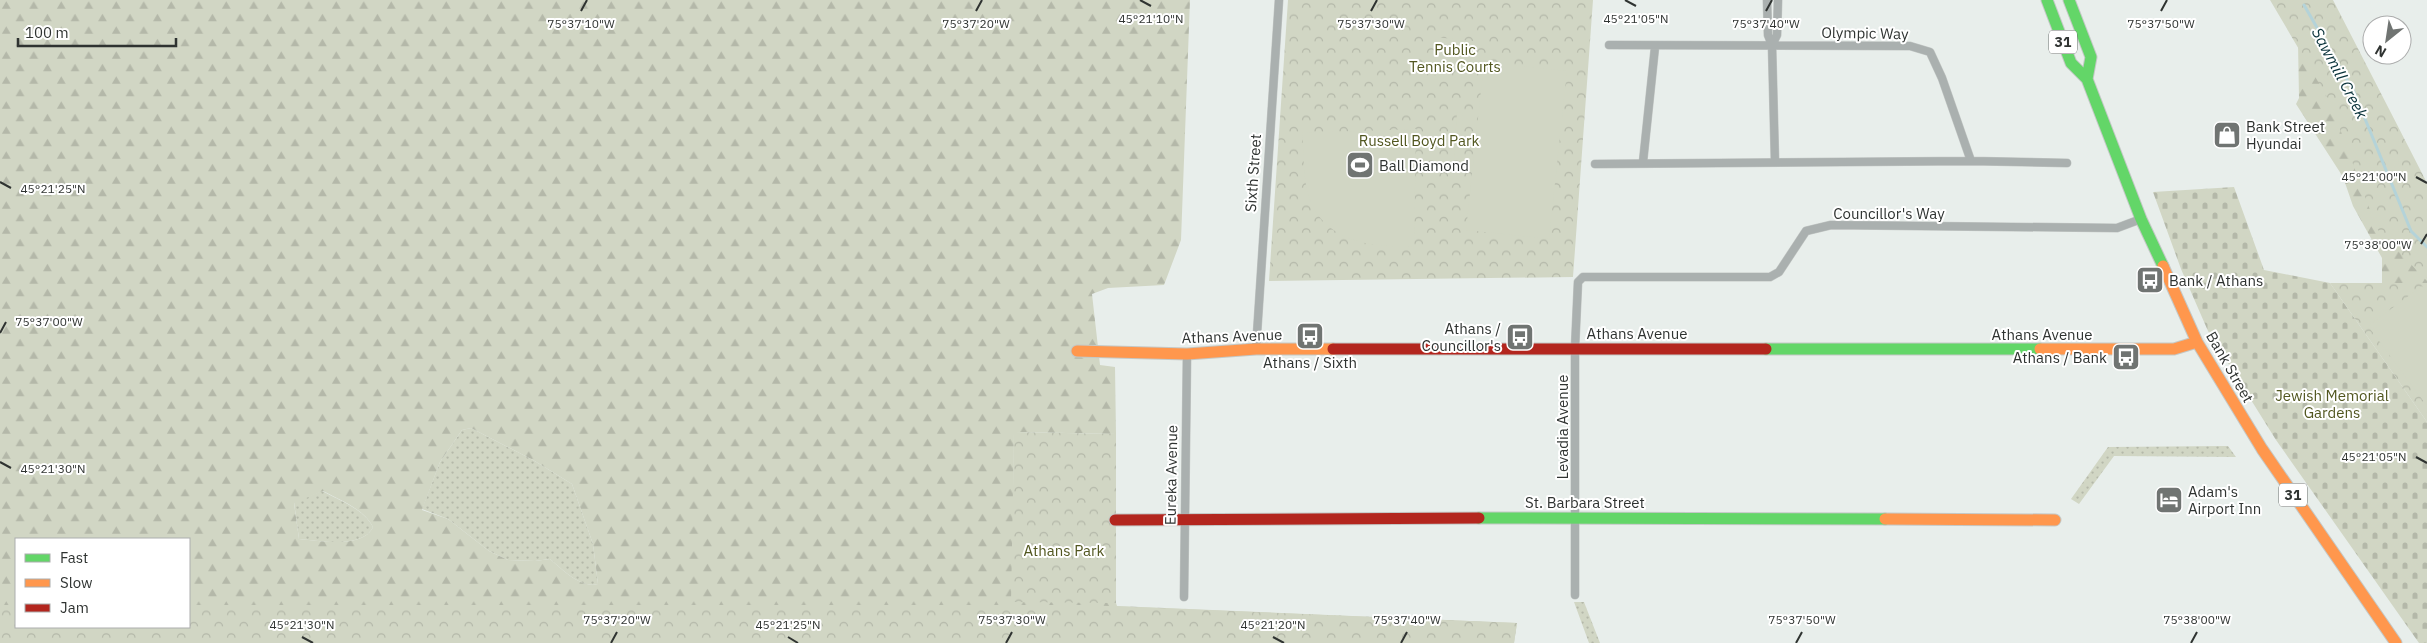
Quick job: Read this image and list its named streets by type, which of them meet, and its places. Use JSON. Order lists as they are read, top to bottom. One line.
{"streets":{"street":["Olympic Way","31","Sixth Street","Councillor's Way","Athans Avenue","Bank Street","Levadia Avenue","Eureka Avenue","St. Barbara Street"]},"crossings":[["Sixth Street","Athans Avenue"],["Councillor's Way","Athans Avenue"],["Councillor's Way","Bank Street"],["Councillor's Way","Levadia Avenue"],["Athans Avenue","Bank Street"],["Athans Avenue","Levadia Avenue"],["Athans Avenue","Eureka Avenue"],["Levadia Avenue","St. Barbara Street"],["Eureka Avenue","St. Barbara Street"]],"water":["Sawmill Creek"],"parks":["Public Tennis Courts","Russell Boyd Park","Jewish Memorial Gardens","Athans Park"],"places":{"shop":["Bank Street Hyundai"],"sports":["Ball Diamond"],"bus stop":["Bank / Athans","Athans / Sixth","Athans / Councillor's","Athans / Bank"],"hotel":["Adam's Airport Inn"]},"legend":["Fast","Slow","Jam"],"scale_bar":"100 m","north":"bottom left","coordinates":["45°21'10\"N","45°21'05\"N","75°37'20\"W","75°37'40\"W","75°37'50\"W","75°37'10\"W","75°37'30\"W","45°21'00\"N","45°21'25\"N","75°38'00\"W","75°37'00\"W","45°21'30\"N","45°21'20\"N"]}
